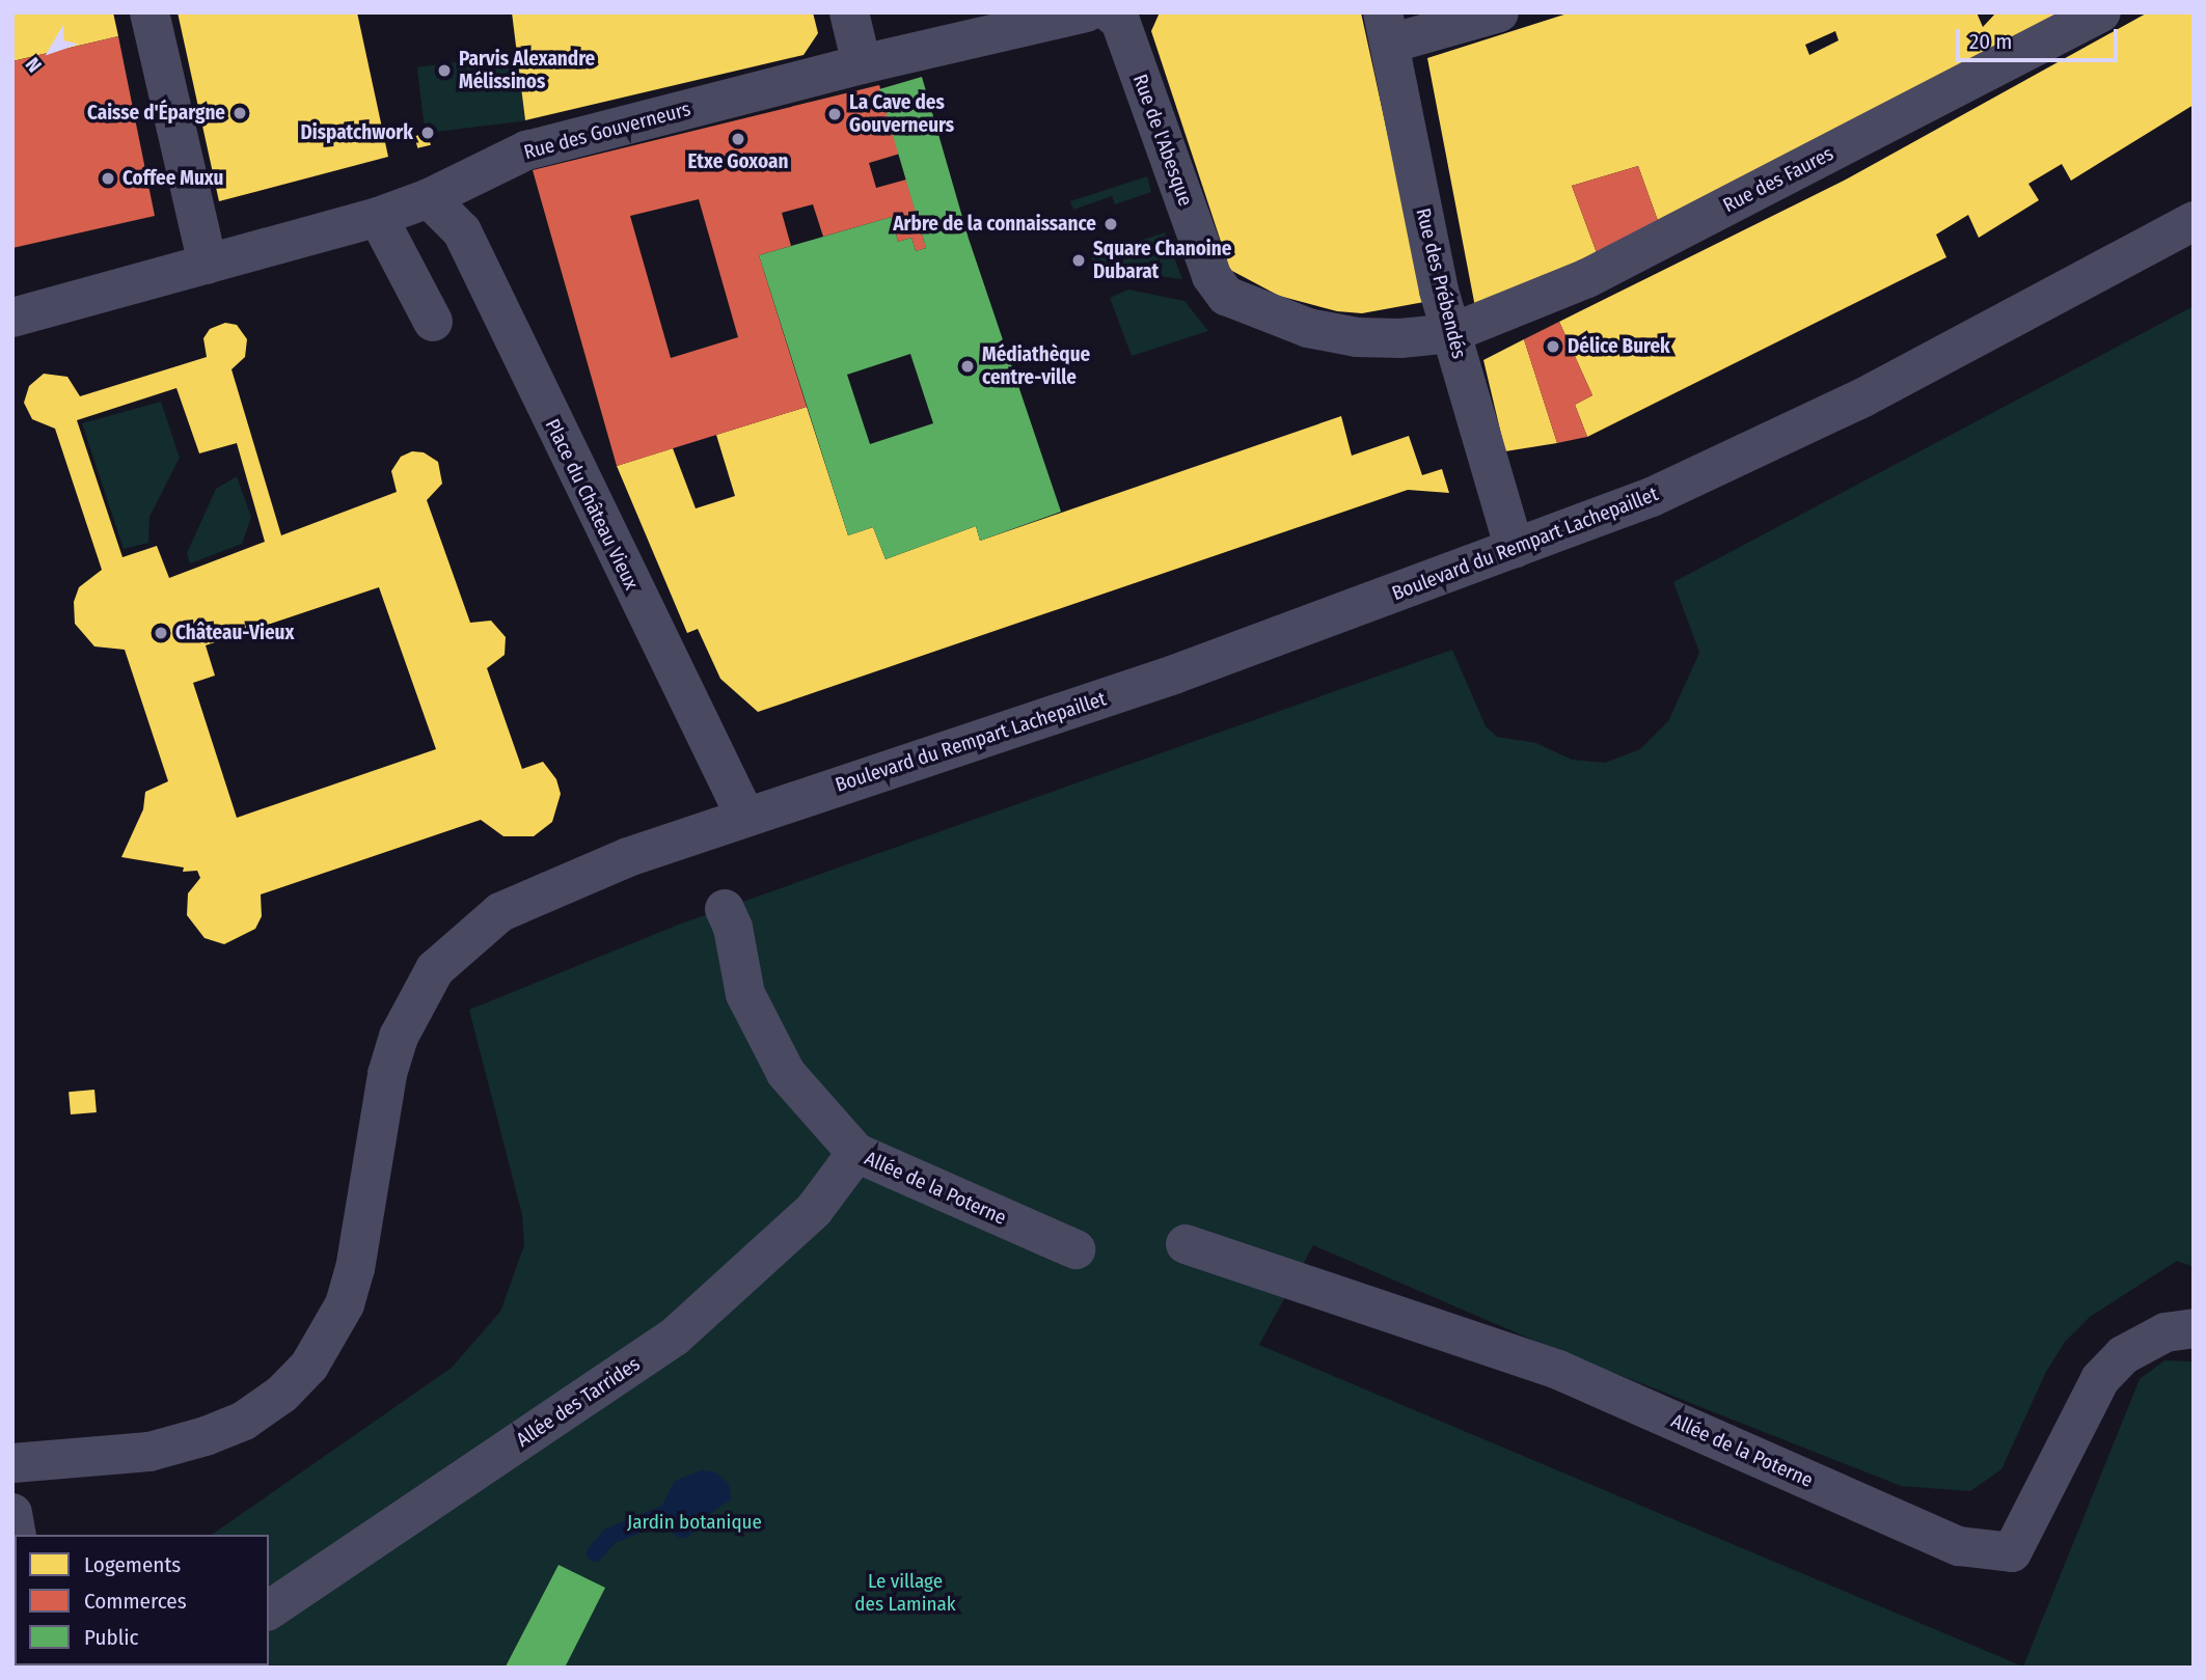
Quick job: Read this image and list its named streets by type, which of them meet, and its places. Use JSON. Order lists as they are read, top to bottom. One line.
{"streets":{"street":["Rue des Gouverneurs","Rue de l'Abesque","Rue des Faures","Rue des Prébendés","Place du Château Vieux","Boulevard du Rempart Lachepaillet","Allée de la Poterne","Allée des Tarrides"]},"crossings":[["Rue des Gouverneurs","Place du Château Vieux"],["Rue de l'Abesque","Rue des Faures"],["Rue de l'Abesque","Rue des Prébendés"],["Rue des Faures","Rue des Prébendés"],["Rue des Prébendés","Boulevard du Rempart Lachepaillet"],["Place du Château Vieux","Boulevard du Rempart Lachepaillet"],["Allée de la Poterne","Allée des Tarrides"]],"parks":["Jardin botanique","Le village des Laminak"],"places":["Parvis Alexandre Mélissinos","Caisse d'Épargne","La Cave des Gouverneurs","Dispatchwork","Etxe Goxoan","Coffee Muxu","Arbre de la connaissance","Square Chanoine Dubarat","Délice Burek","Médiathèque centre-ville","Château-Vieux"],"legend":["Logements","Commerces","Public"],"scale_bar":"20 m","north":"bottom left"}
